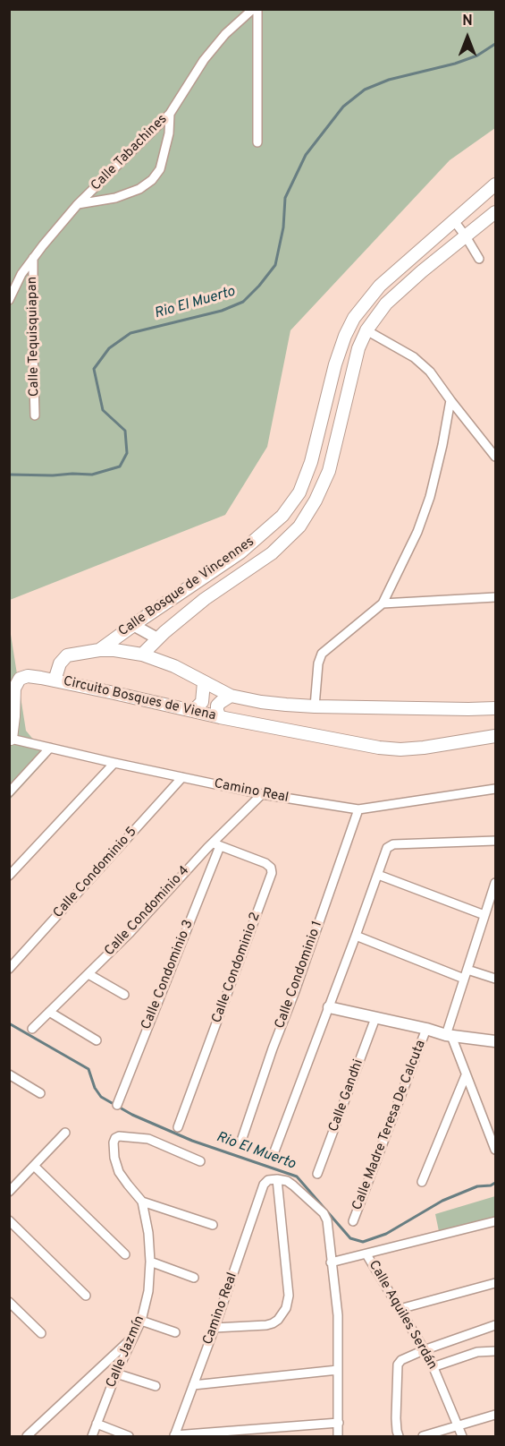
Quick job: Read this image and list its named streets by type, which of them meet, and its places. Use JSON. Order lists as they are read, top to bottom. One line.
{"streets":{"main road":["Calle Bosque de Vincennes","Circuito Bosques de Viena"],"street":["Calle Tabachines","Calle Tequisquiapan","Camino Real","Calle Condominio 5","Calle Condominio 4","Calle Condominio 2","Calle Condominio 3","Calle Condominio 1","Calle Gandhi","Calle Madre Teresa De Calcuta","Calle Aquiles Serdán","Calle Jazmín"]},"crossings":[["Calle Tabachines","Calle Tequisquiapan"],["Calle Bosque de Vincennes","Circuito Bosques de Viena"],["Camino Real","Calle Condominio 5"],["Camino Real","Calle Condominio 4"],["Camino Real","Calle Condominio 1"],["Calle Condominio 4","Calle Condominio 2"],["Calle Condominio 4","Calle Condominio 3"],["Calle Condominio 2","Calle Condominio 3"]],"water":["Rio El Muerto"],"north":"top"}
